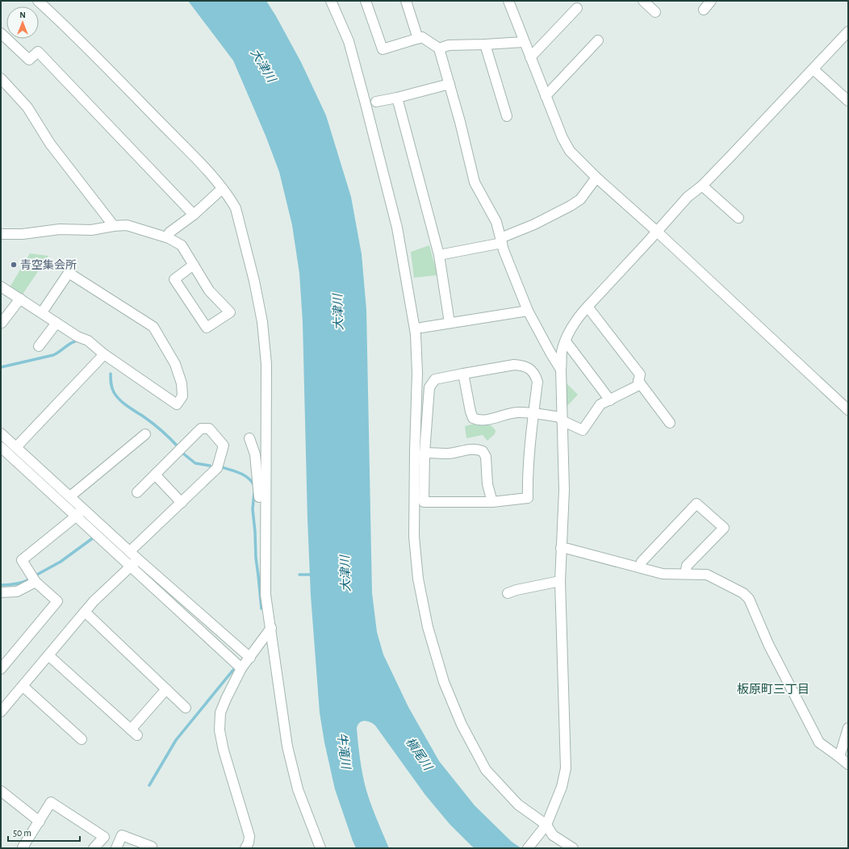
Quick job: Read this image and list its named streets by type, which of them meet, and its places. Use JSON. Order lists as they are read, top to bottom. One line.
{"districts":["板原町三丁目"],"water":["大津川","牛滝川","槇尾川"],"places":["青空集会所"],"scale_bar":"50 m","north":"top"}
